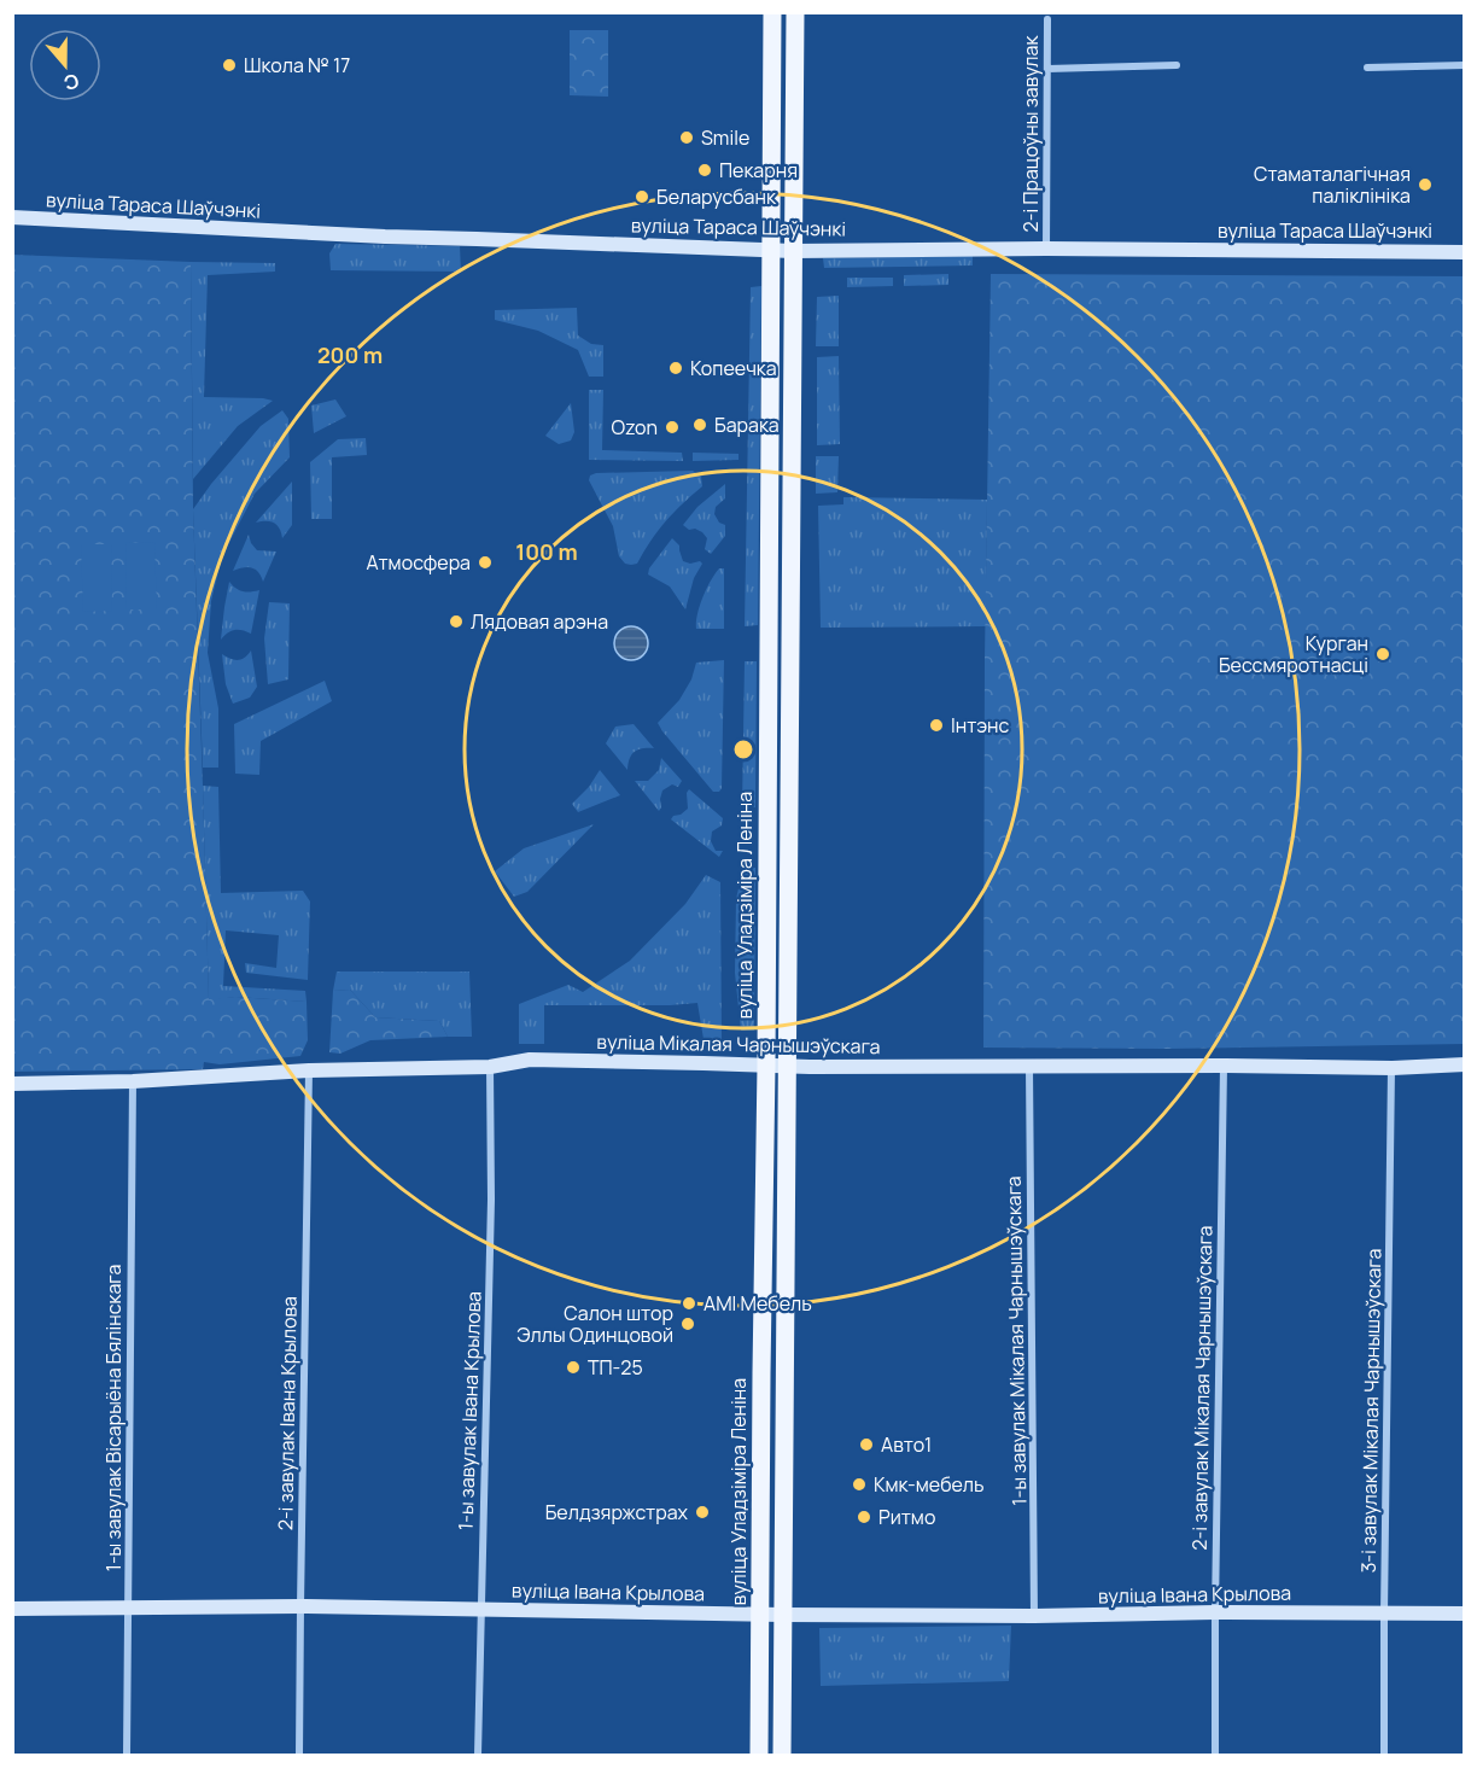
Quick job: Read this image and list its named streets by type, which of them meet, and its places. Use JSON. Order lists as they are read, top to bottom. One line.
{"streets":{"main road":["вуліца Уладзіміра Леніна"],"street":["2-і Працоўны завулак","вуліца Тараса Шаўчэнкі","вуліца Мікалая Чарнышэўскага","1-ы завулак Мікалая Чарнышэўскага","2-і завулак Мікалая Чарнышэўскага","1-ы завулак Івана Крылова","3-і завулак Мікалая Чарнышэўскага","2-і завулак Івана Крылова","1-ы завулак Вісарыёна Бялінскага","вуліца Івана Крылова"]},"crossings":[["2-і Працоўны завулак","вуліца Тараса Шаўчэнкі"],["вуліца Тараса Шаўчэнкі","вуліца Уладзіміра Леніна"],["вуліца Уладзіміра Леніна","вуліца Мікалая Чарнышэўскага"],["вуліца Уладзіміра Леніна","вуліца Івана Крылова"],["вуліца Мікалая Чарнышэўскага","1-ы завулак Мікалая Чарнышэўскага"],["вуліца Мікалая Чарнышэўскага","2-і завулак Мікалая Чарнышэўскага"],["вуліца Мікалая Чарнышэўскага","1-ы завулак Івана Крылова"],["вуліца Мікалая Чарнышэўскага","3-і завулак Мікалая Чарнышэўскага"],["вуліца Мікалая Чарнышэўскага","2-і завулак Івана Крылова"],["вуліца Мікалая Чарнышэўскага","1-ы завулак Вісарыёна Бялінскага"],["1-ы завулак Мікалая Чарнышэўскага","вуліца Івана Крылова"],["2-і завулак Мікалая Чарнышэўскага","вуліца Івана Крылова"],["1-ы завулак Івана Крылова","вуліца Івана Крылова"],["3-і завулак Мікалая Чарнышэўскага","вуліца Івана Крылова"],["2-і завулак Івана Крылова","вуліца Івана Крылова"],["1-ы завулак Вісарыёна Бялінскага","вуліца Івана Крылова"]],"places":["Школа № 17","Smile","Пекарня","Стаматалагічная паліклініка","Беларусбанк","Копеечка","Барака","Ozon","Атмосфера","Лядовая арэна","Курган Бессмяротнасці","Інтэнс","AMI Мебель","Салон штор Эллы Одинцовой","ТП-25","Авто1","Кмк-мебель","Белдзяржстрах","Ритмо"],"north":"bottom","rings":["200 m","100 m"]}
